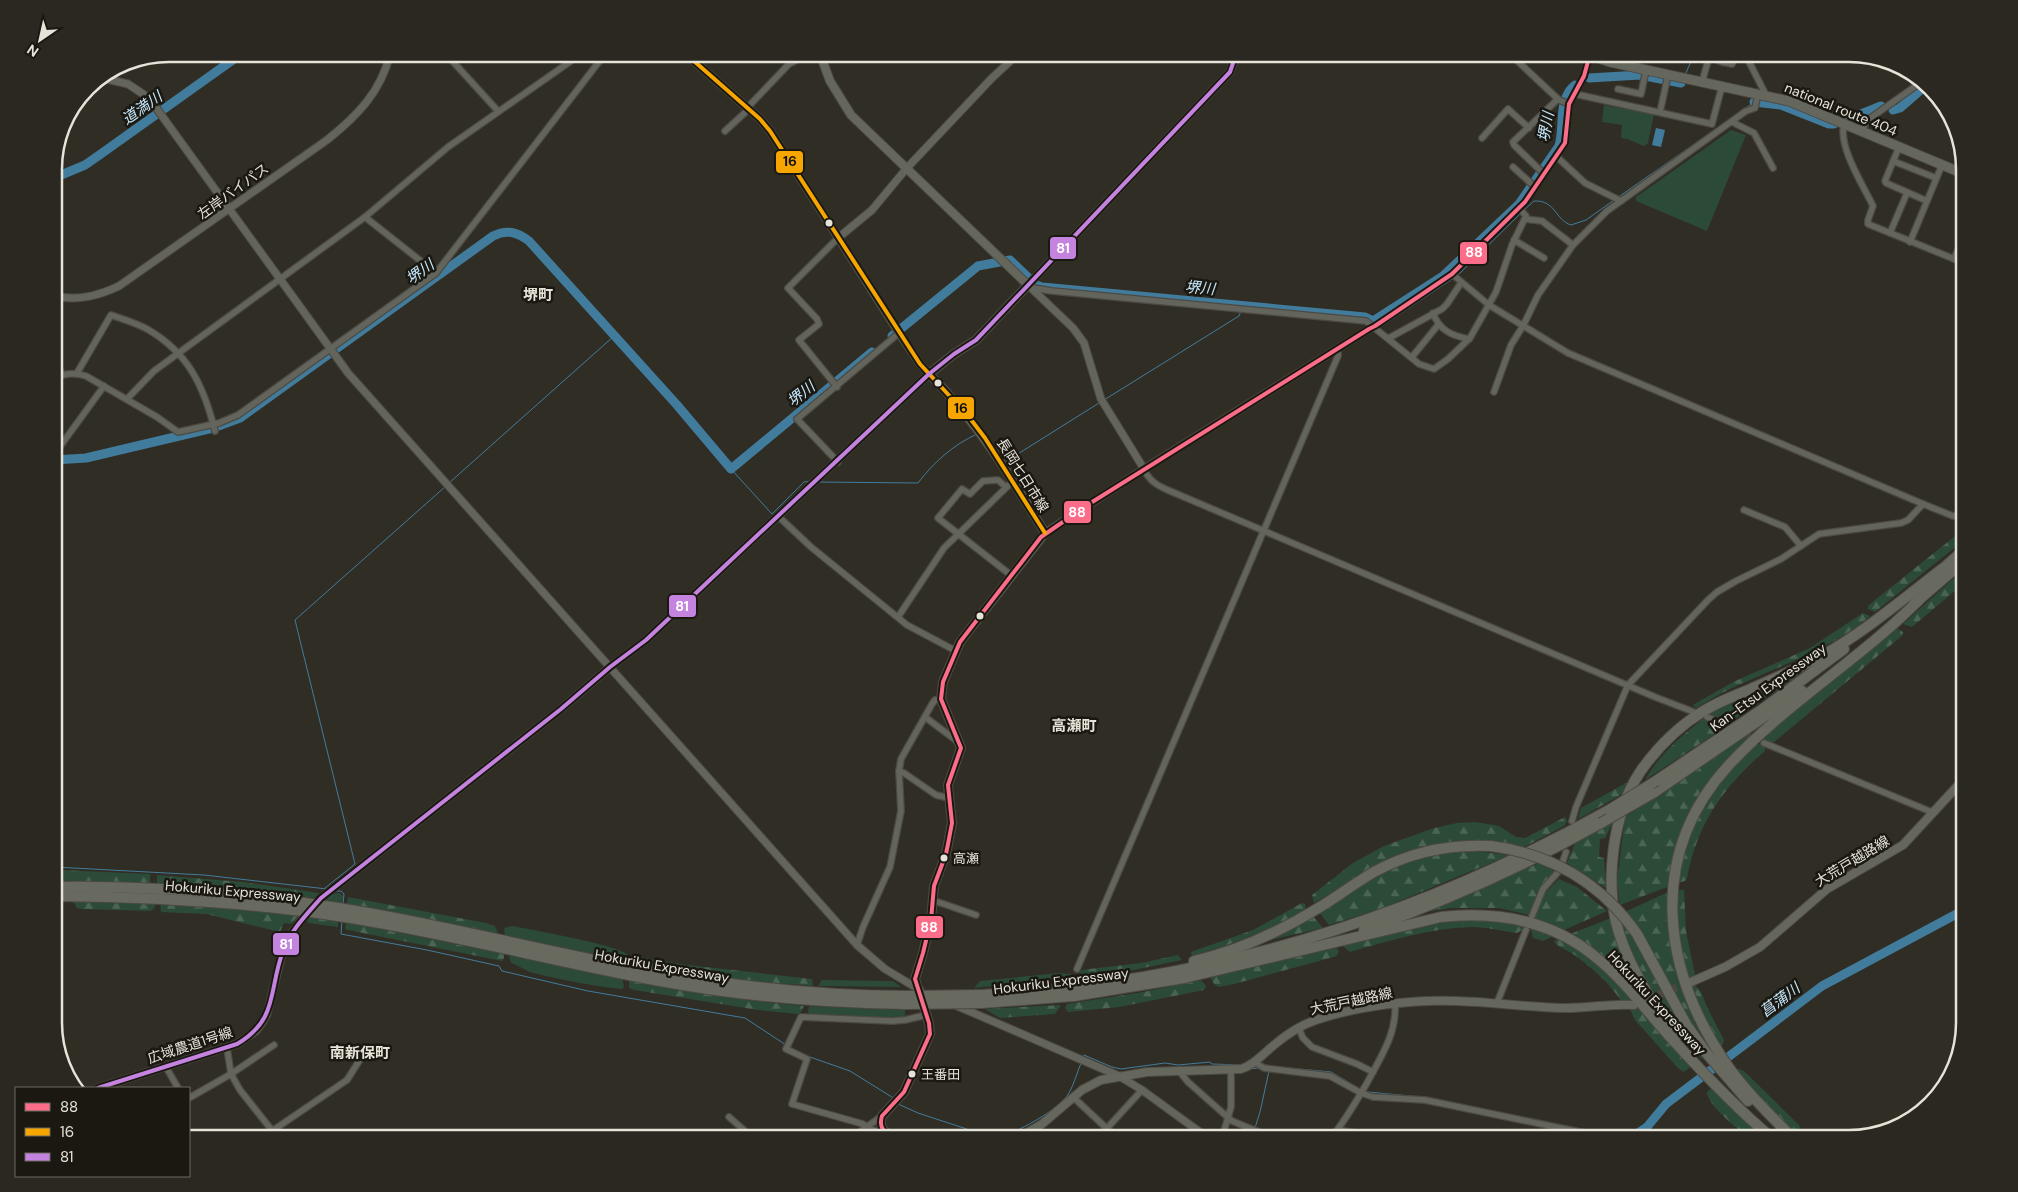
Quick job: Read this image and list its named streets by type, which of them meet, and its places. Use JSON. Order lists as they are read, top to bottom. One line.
{"streets":{"highway":["national route 404","Kan-Etsu Expressway","Hokuriku Expressway"],"main road":["長岡七日市線","大荒戸越路線"],"street":["左岸バイパス","広域農道1号線"]},"crossings":[["Kan-Etsu Expressway","Hokuriku Expressway"]],"districts":["堺町","高瀬町","南新保町"],"water":["道満川","堺川","菖蒲川"],"places":["高瀬","王番田"],"lines":["transit line 88","transit line 16","transit line 81"],"legend":["88","16","81"],"north":"bottom left"}
